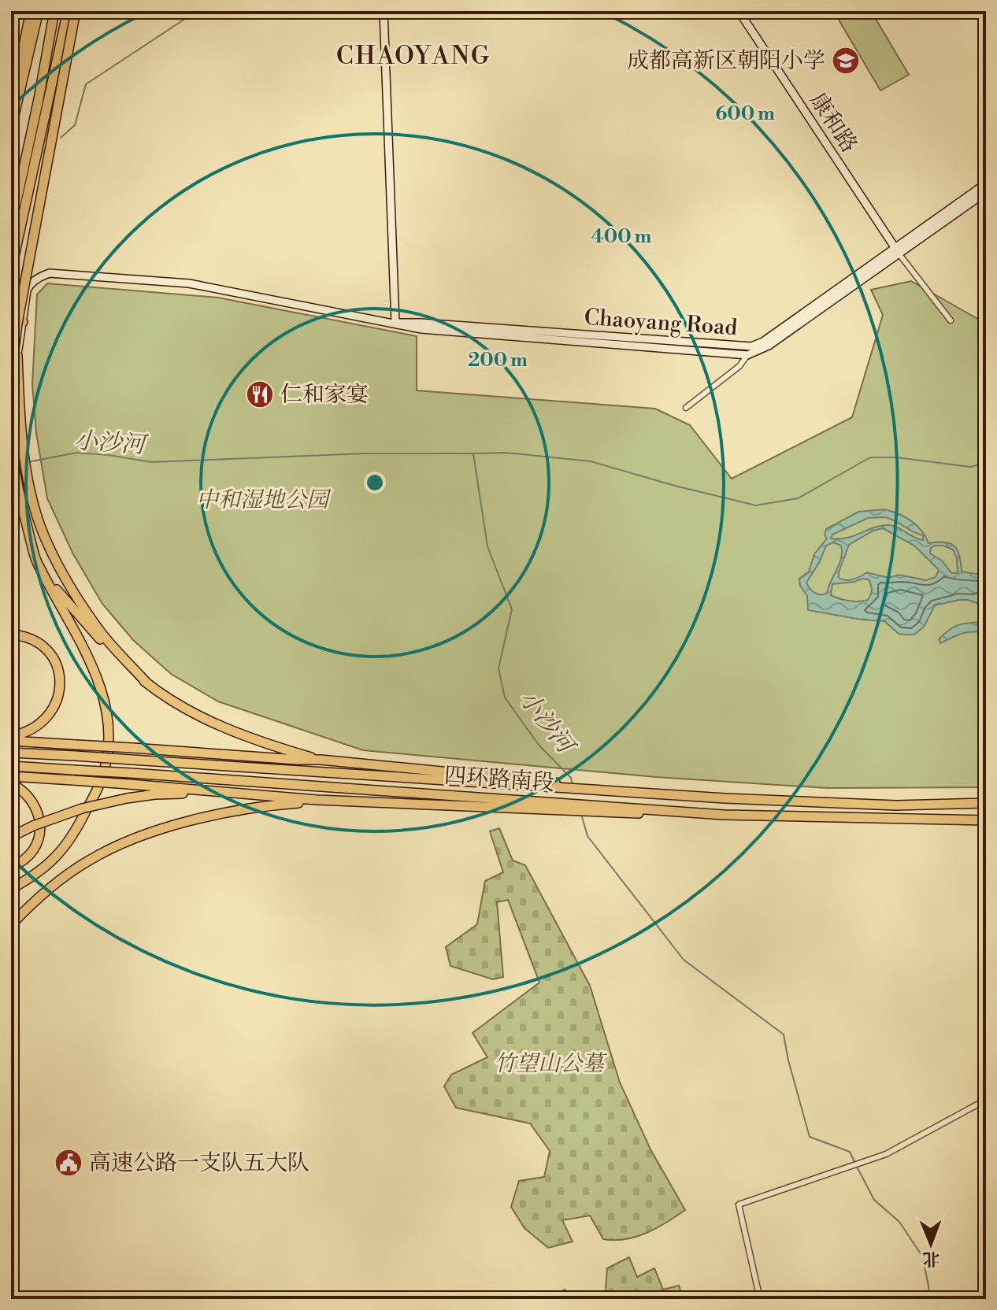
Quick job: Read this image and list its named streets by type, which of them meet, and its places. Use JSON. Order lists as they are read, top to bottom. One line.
{"streets":{"highway":["四环路南段"],"main road":["康和路","Chaoyang Road"]},"crossings":[["康和路","Chaoyang Road"]],"districts":["CHAOYANG"],"water":["小沙河"],"parks":["中和湿地公园","竹望山公墓"],"places":{"school or university":["成都高新区朝阳小学"],"restaurant":["仁和家宴"],"public building":["高速公路一支队五大队"]},"north":"bottom","rings":["600 m","400 m","200 m"]}
